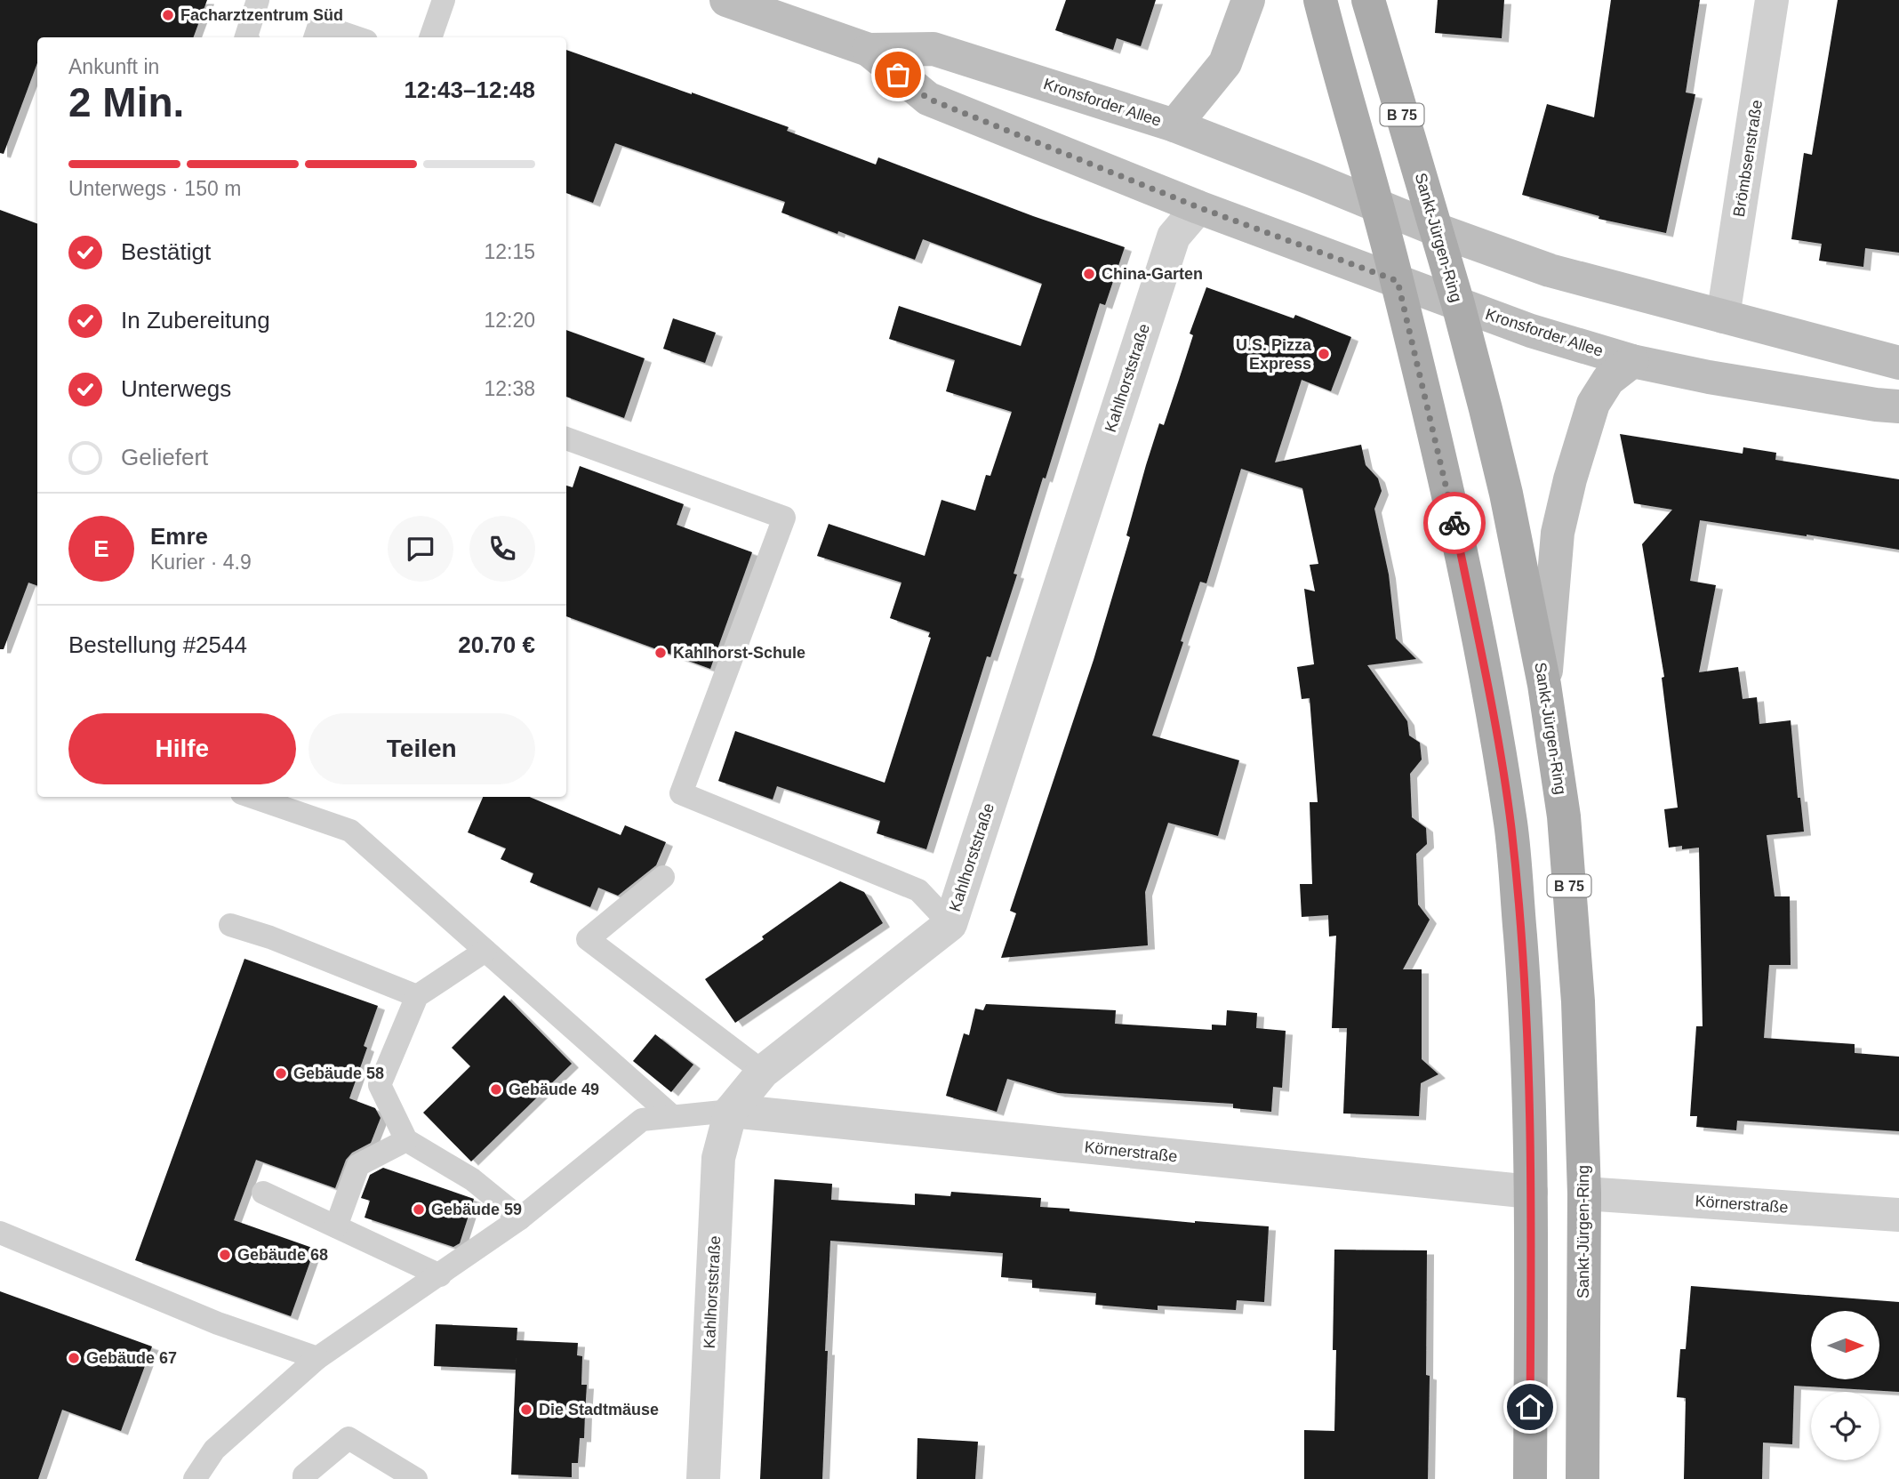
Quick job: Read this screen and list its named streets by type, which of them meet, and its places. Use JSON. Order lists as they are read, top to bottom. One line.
{"streets":{"main road":["Kronsforder Allee","B 75","Sankt-Jürgen-Ring"],"street":["Brömbsenstraße","Kahlhorststraße","Körnerstraße"]},"crossings":[["Kronsforder Allee","Brömbsenstraße"],["Kronsforder Allee","Sankt-Jürgen-Ring"],["Kronsforder Allee","Kahlhorststraße"],["Sankt-Jürgen-Ring","Körnerstraße"],["Kahlhorststraße","Körnerstraße"]],"places":["Facharztzentrum Süd","China-Garten","U.S. Pizza Express","Kahlhorst-Schule","Gebäude 58","Gebäude 49","Gebäude 59","Gebäude 68","Gebäude 67","Die Stadtmäuse"],"north":"right","page":{"heading":["2 Min.","Ankunft in","12:43–12:48"],"panel":["Emre","Kurier · 4.9","Bestellung #2544","20.70 €"],"bar":"Unterwegs · 150 m","list":[["Bestätigt","12:15"],["In Zubereitung","12:20"],["Unterwegs","12:38"],"Geliefert"],"round":"E","buttons":["Hilfe","Teilen"]}}
